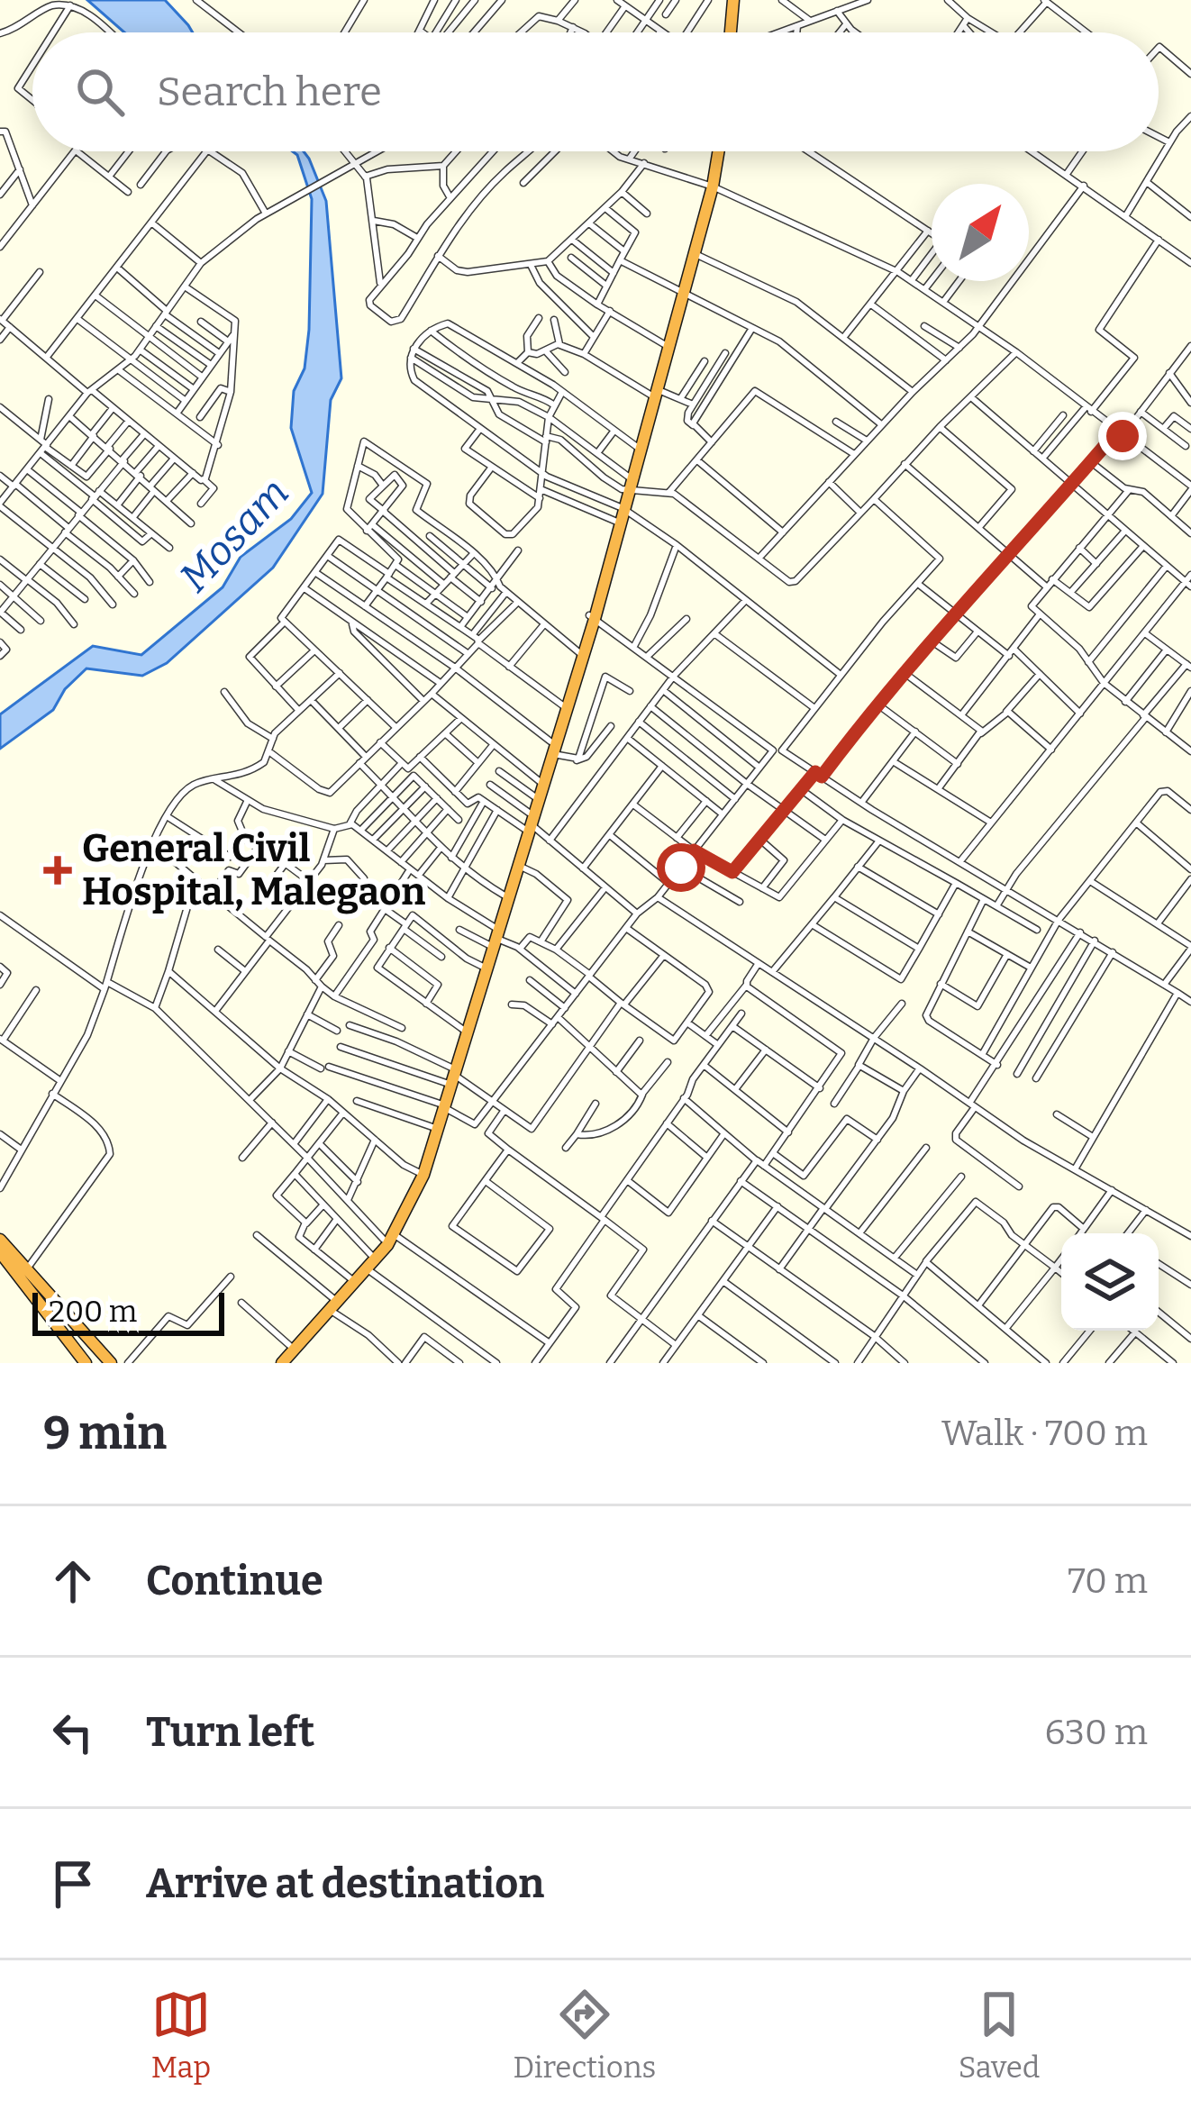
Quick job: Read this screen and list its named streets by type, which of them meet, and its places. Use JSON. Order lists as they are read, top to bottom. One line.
{"water":["Mosam"],"places":{"health":["General Civil Hospital, Malegaon"]},"scale_bar":"200 m","north":"top right","page":{"search":"Search here","scale":"200 m","heading":["9 min","Walk · 700 m"],"list":[["Continue","70 m"],["Turn left","630 m"],"Arrive at destination"],"nav":["Map","Directions","Saved"]}}
